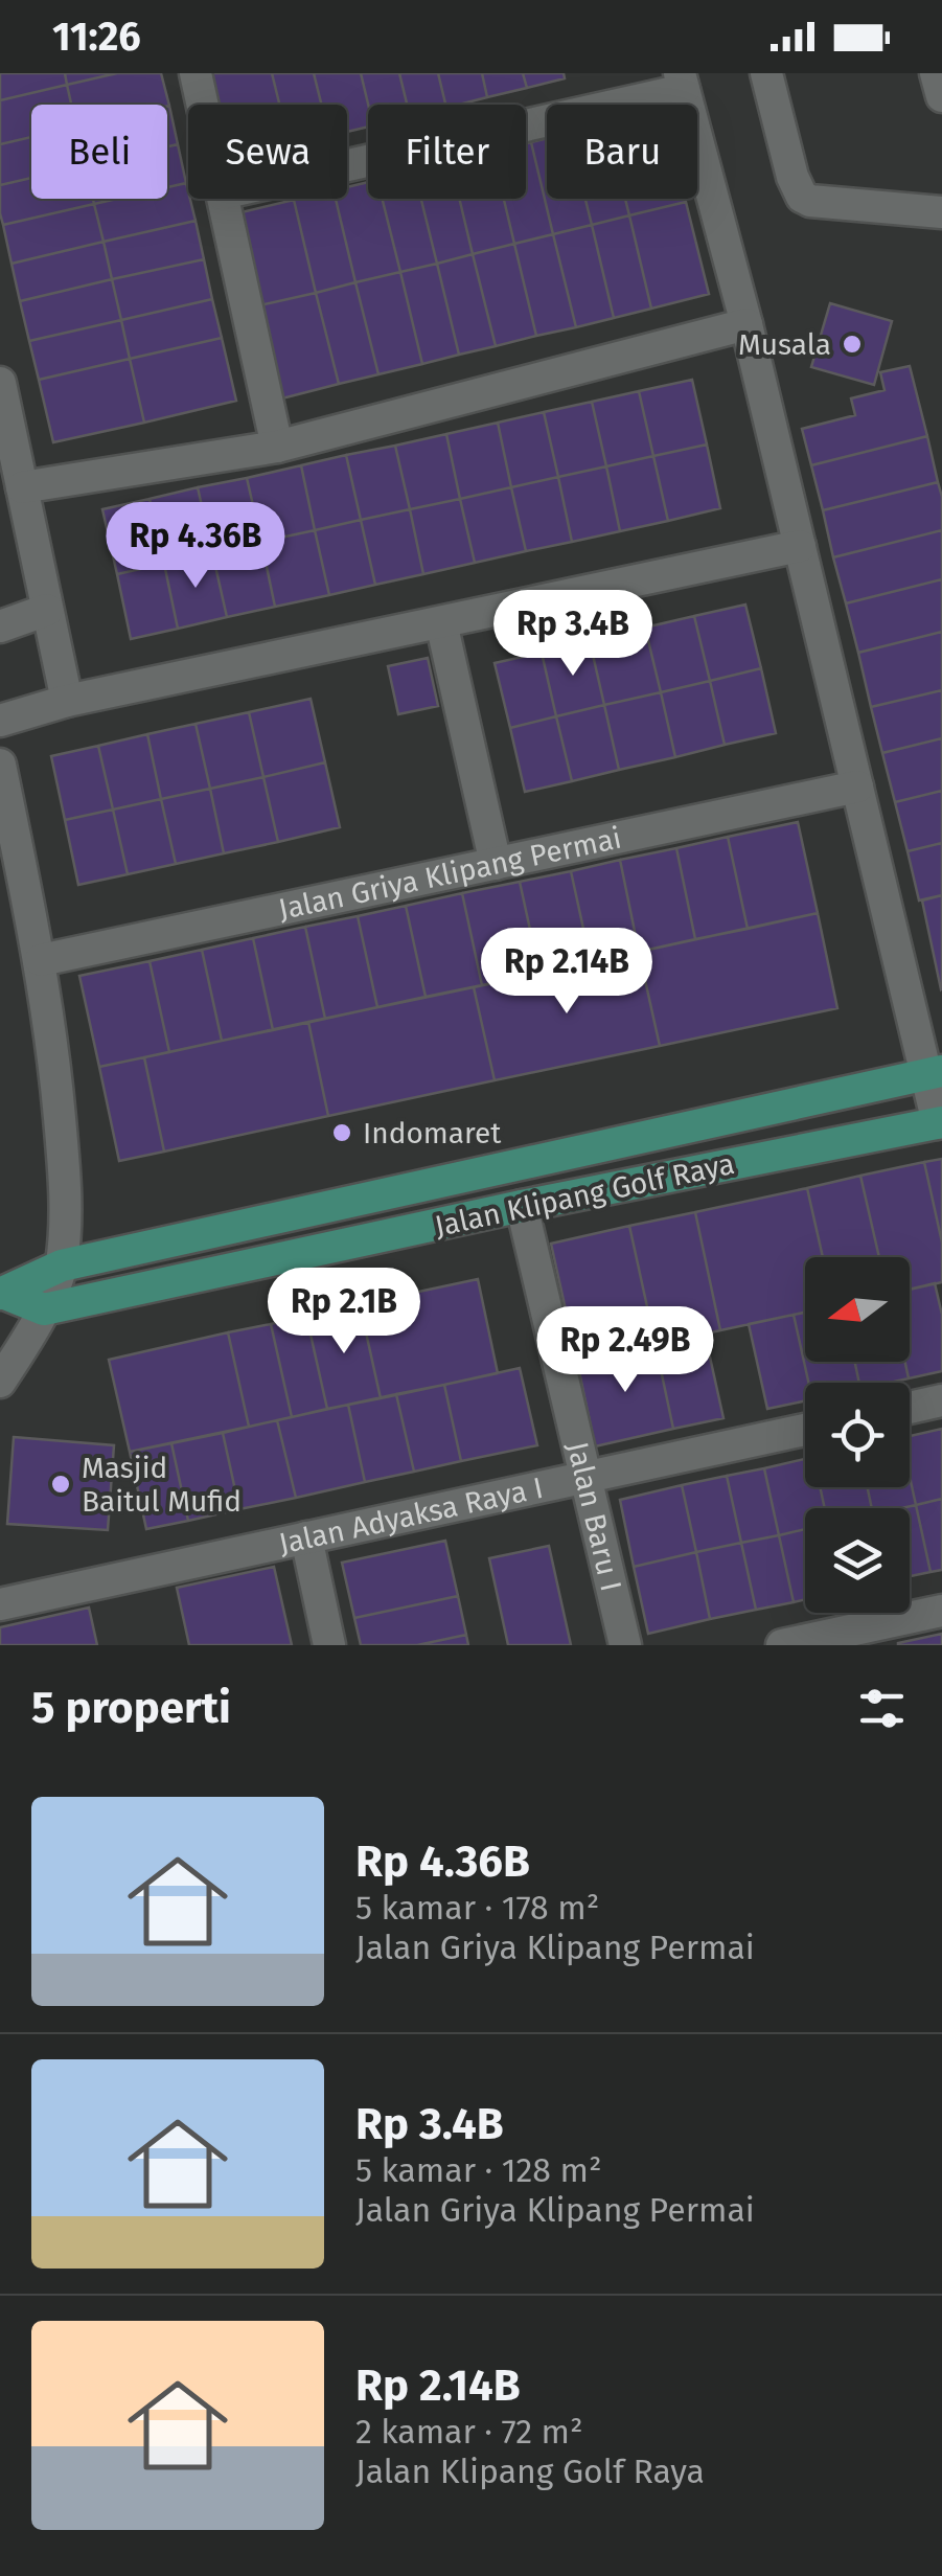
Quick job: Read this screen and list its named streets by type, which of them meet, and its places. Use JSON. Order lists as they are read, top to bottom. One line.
{"streets":{"main road":["Jalan Klipang Golf Raya"],"street":["Jalan Griya Klipang Permai","Jalan Adyaksa Raya I","Jalan Baru I"]},"crossings":[["Jalan Klipang Golf Raya","Jalan Baru I"],["Jalan Adyaksa Raya I","Jalan Baru I"]],"places":["Musala","Indomaret","Masjid Baitul Mufid"],"north":"left","page":{"status":"11:26","chip":["Beli","Sewa","Filter","Baru"],"price":["Rp 4.36B","Rp 3.4B","Rp 2.14B","Rp 2.1B","Rp 2.49B"],"heading":"5 properti","list":[{"name":"Rp 4.36B","note":"5 kamar · 178 m² · Jalan Griya Klipang Permai"},{"name":"Rp 3.4B","note":"5 kamar · 128 m² · Jalan Griya Klipang Permai"},{"name":"Rp 2.14B","note":"2 kamar · 72 m² · Jalan Klipang Golf Raya"}]}}
